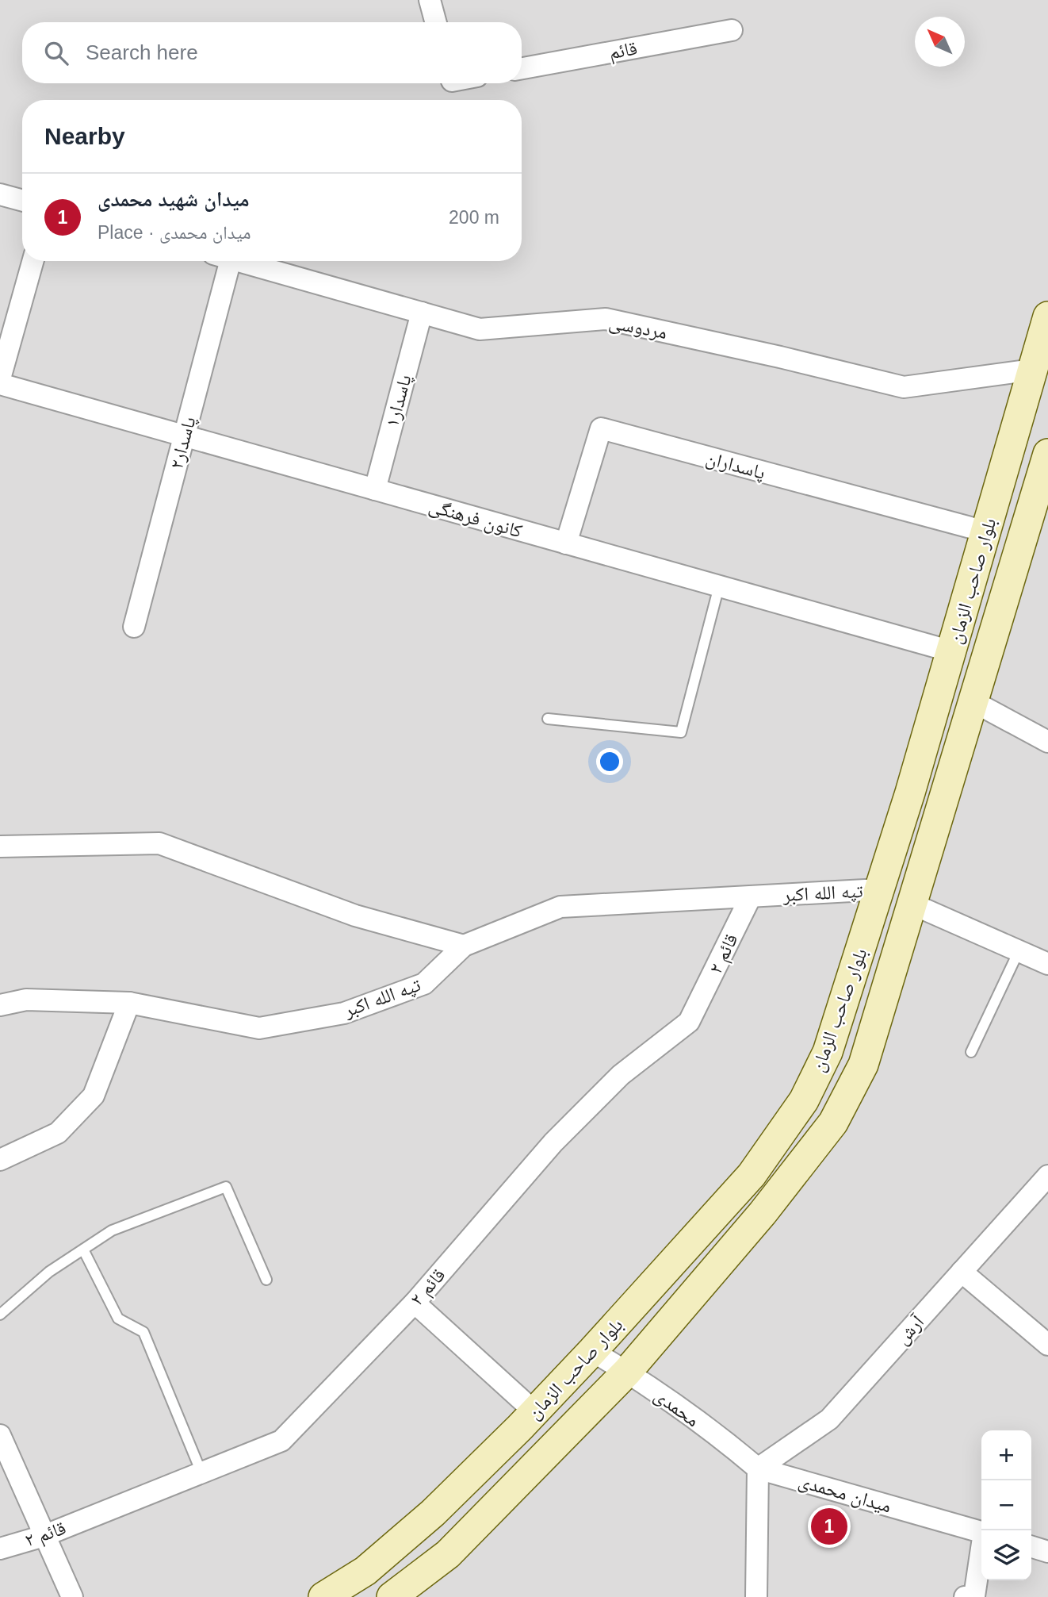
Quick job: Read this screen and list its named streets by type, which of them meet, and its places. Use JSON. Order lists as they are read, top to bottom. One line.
{"streets":{"main road":["بلوار صاحب الزمان"],"street":["قائم","مردوسی","پاسدار۱","پاسدار۲","پاسداران","کانون فرهنگی","تپه الله اکبر","قائم ۲","آرش","محمدی","میدان محمدی"]},"crossings":[["مردوسی","پاسدار۱"],["مردوسی","بلوار صاحب الزمان"],["پاسدار۱","کانون فرهنگی"],["پاسدار۲","کانون فرهنگی"],["پاسداران","کانون فرهنگی"],["پاسداران","بلوار صاحب الزمان"],["کانون فرهنگی","بلوار صاحب الزمان"],["بلوار صاحب الزمان","تپه الله اکبر"],["بلوار صاحب الزمان","محمدی"],["تپه الله اکبر","قائم ۲"],["آرش","محمدی"],["آرش","میدان محمدی"],["محمدی","میدان محمدی"]],"north":"top left","page":{"search":"Search here","heading":"Nearby","list":[{"mark":"1","name":"میدان شهید محمدی","note":"Place · میدان محمدی","value":"200 m"}],"map_buttons":["+","−"],"pins":"1"}}
